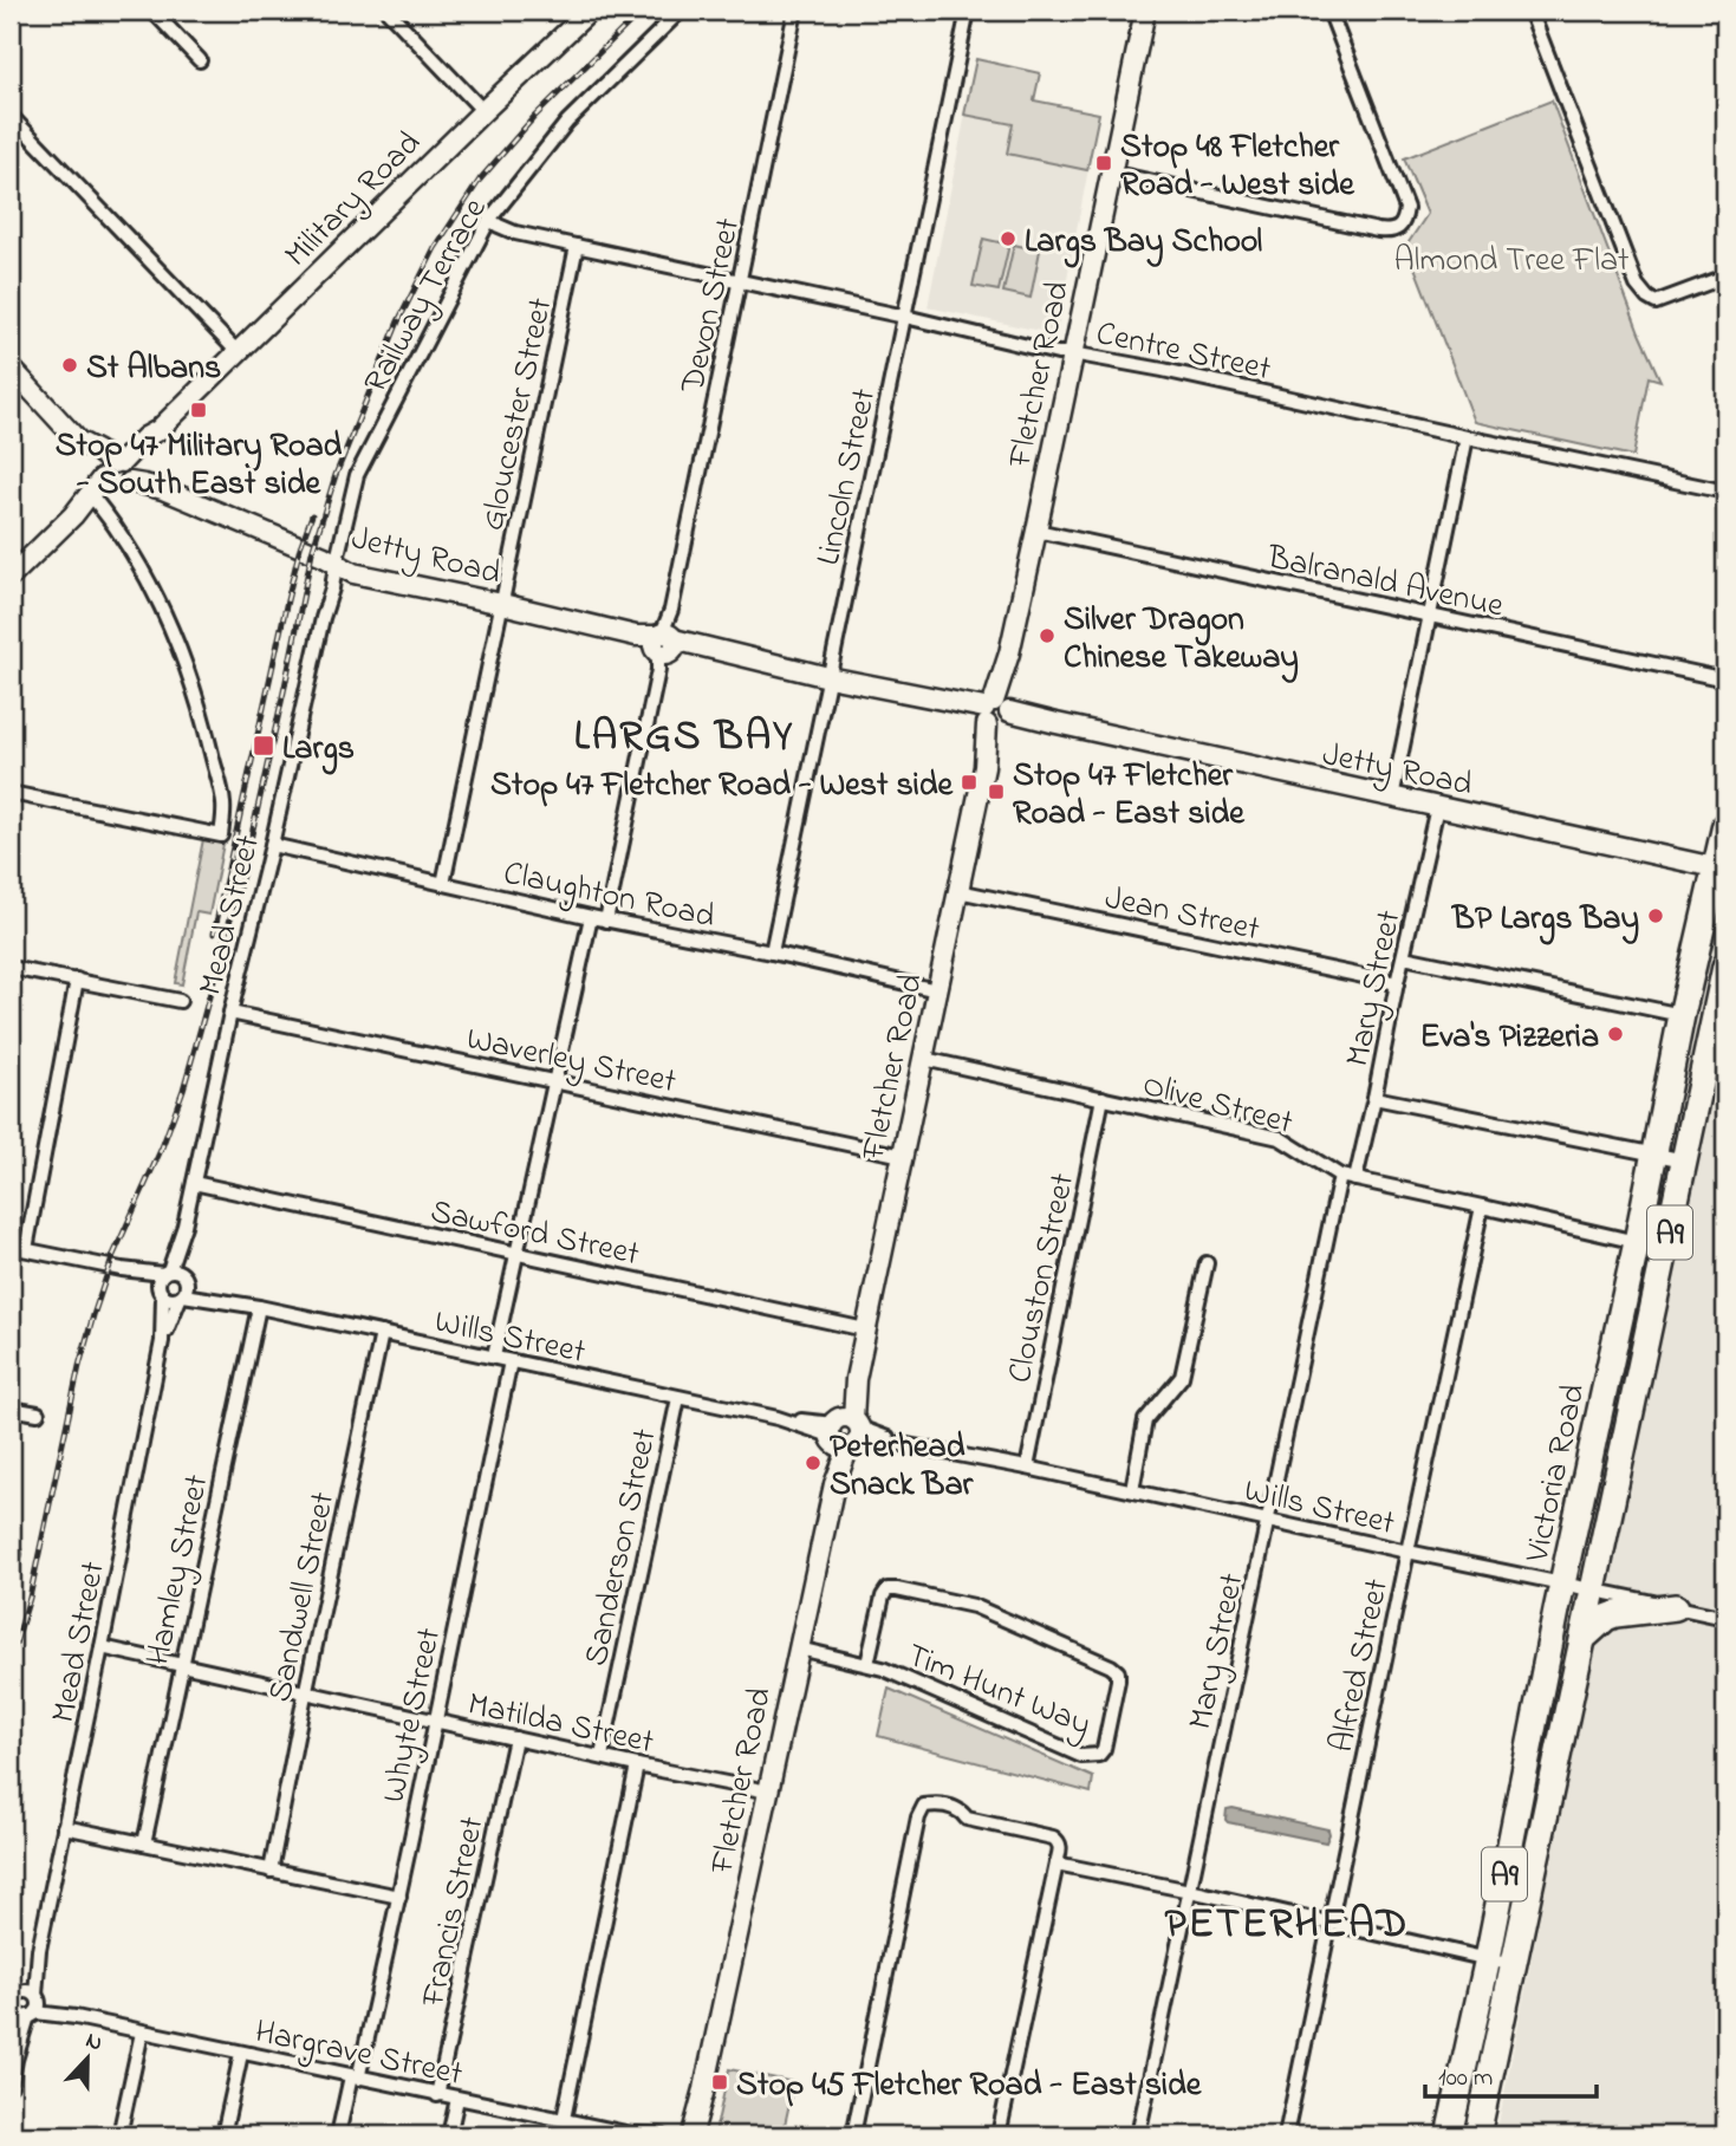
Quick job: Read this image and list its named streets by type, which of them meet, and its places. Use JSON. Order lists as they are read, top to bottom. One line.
{"streets":{"highway":["A9","Victoria Road"],"street":["Military Road","Railway Terrace","Devon Street","Centre Street","Fletcher Road","Gloucester Street","Lincoln Street","Jetty Road","Balranald Avenue","Claughton Road","Jean Street","Mead Street","Mary Street","Waverley Street","Olive Street","Sawford Street","Clouston Street","Wills Street","Sanderson Street","Hamley Street","Sandwell Street","Alfred Street","Tim Hunt Way","Whyte Street","Matilda Street","Francis Street","Hargrave Street"]},"crossings":[["Military Road","Jetty Road"],["Railway Terrace","Centre Street"],["Railway Terrace","Jetty Road"],["Railway Terrace","Mead Street"],["Devon Street","Centre Street"],["Devon Street","Jetty Road"],["Devon Street","Claughton Road"],["Centre Street","Fletcher Road"],["Centre Street","Gloucester Street"],["Centre Street","Lincoln Street"],["Fletcher Road","Jetty Road"],["Fletcher Road","Balranald Avenue"],["Fletcher Road","Claughton Road"],["Fletcher Road","Jean Street"],["Fletcher Road","Waverley Street"],["Fletcher Road","Olive Street"],["Fletcher Road","Sawford Street"],["Fletcher Road","Wills Street"],["Fletcher Road","Tim Hunt Way"],["Fletcher Road","Matilda Street"],["Gloucester Street","Jetty Road"],["Gloucester Street","Claughton Road"],["Lincoln Street","Jetty Road"],["Lincoln Street","Claughton Road"],["Jetty Road","Mead Street"],["Jetty Road","Mary Street"],["Jetty Road","Victoria Road"],["Claughton Road","Mead Street"],["Jean Street","Mary Street"],["Mead Street","Waverley Street"],["Mead Street","Sawford Street"],["Mead Street","Wills Street"],["Mead Street","Matilda Street"],["Mead Street","Hargrave Street"],["Mary Street","Olive Street"],["Mary Street","Wills Street"],["Olive Street","Clouston Street"],["Olive Street","Victoria Road"],["Olive Street","Alfred Street"],["Clouston Street","Wills Street"],["Wills Street","Victoria Road"],["Wills Street","Sanderson Street"],["Wills Street","Hamley Street"],["Wills Street","Sandwell Street"],["Wills Street","Alfred Street"],["Wills Street","Whyte Street"],["Sanderson Street","Matilda Street"],["Hamley Street","Matilda Street"],["Sandwell Street","Matilda Street"],["Whyte Street","Matilda Street"],["Whyte Street","Hargrave Street"],["Matilda Street","Francis Street"],["Francis Street","Hargrave Street"]],"districts":["LARGS BAY","PETERHEAD"],"parks":["Almond Tree Flat"],"places":{"transit":["Stop 48 Fletcher Road - West side","Stop 47 Military Road - South East side","Largs","Stop 47 Fletcher Road - West side","Stop 47 Fletcher Road - East side","Stop 45 Fletcher Road - East side"],"other":["Largs Bay School","St Albans","Silver Dragon Chinese Takeway","BP Largs Bay","Eva's Pizzeria","Peterhead Snack Bar"]},"scale_bar":"100 m","north":"top"}
